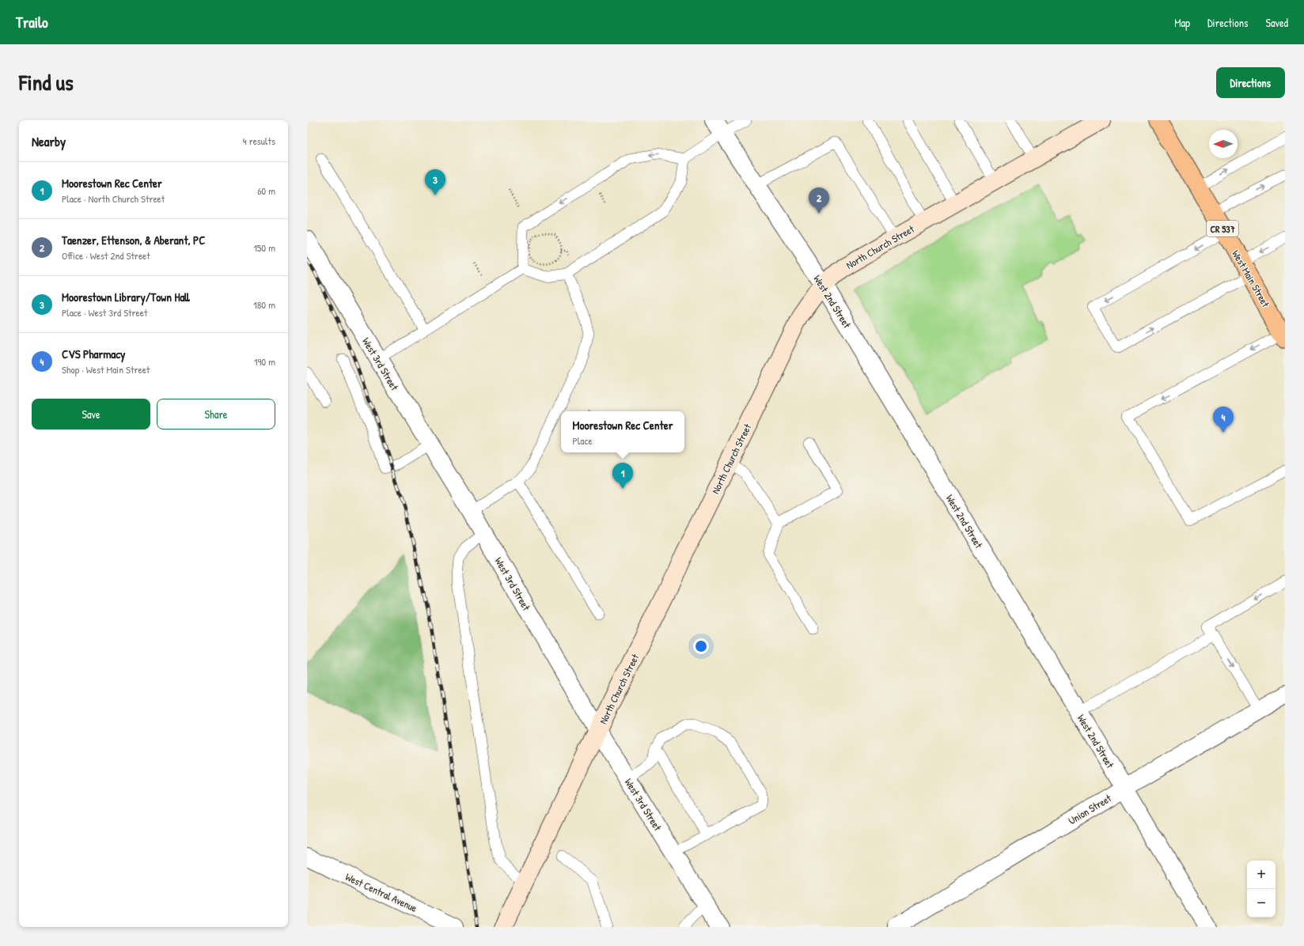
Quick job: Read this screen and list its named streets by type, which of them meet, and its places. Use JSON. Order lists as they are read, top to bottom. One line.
{"streets":{"main road":["CR 537","North Church Street","West Main Street"],"street":["West 2nd Street","West 3rd Street","Union Street","West Central Avenue"]},"crossings":[["North Church Street","West 2nd Street"],["North Church Street","West 3rd Street"],["West 2nd Street","Union Street"]],"north":"left","page":{"header":"Trailo","nav":["Map","Directions","Saved"],"title":"Find us","buttons":["Directions",["Save","Share"]],"heading":["Nearby","4 results"],"list":[{"mark":"1","name":"Moorestown Rec Center","note":"Place · North Church Street","value":"60 m"},{"mark":"2","name":"Taenzer, Ettenson, & Aberant, PC","note":"Office · West 2nd Street","value":"150 m"},{"mark":"3","name":"Moorestown Library/Town Hall","note":"Place · West 3rd Street","value":"180 m"},{"mark":"4","name":"CVS Pharmacy","note":"Shop · West Main Street","value":"190 m"}],"pins":["3","2","4","1"],"popup":["Moorestown Rec Center","Place"],"map_buttons":["+","−"]}}
